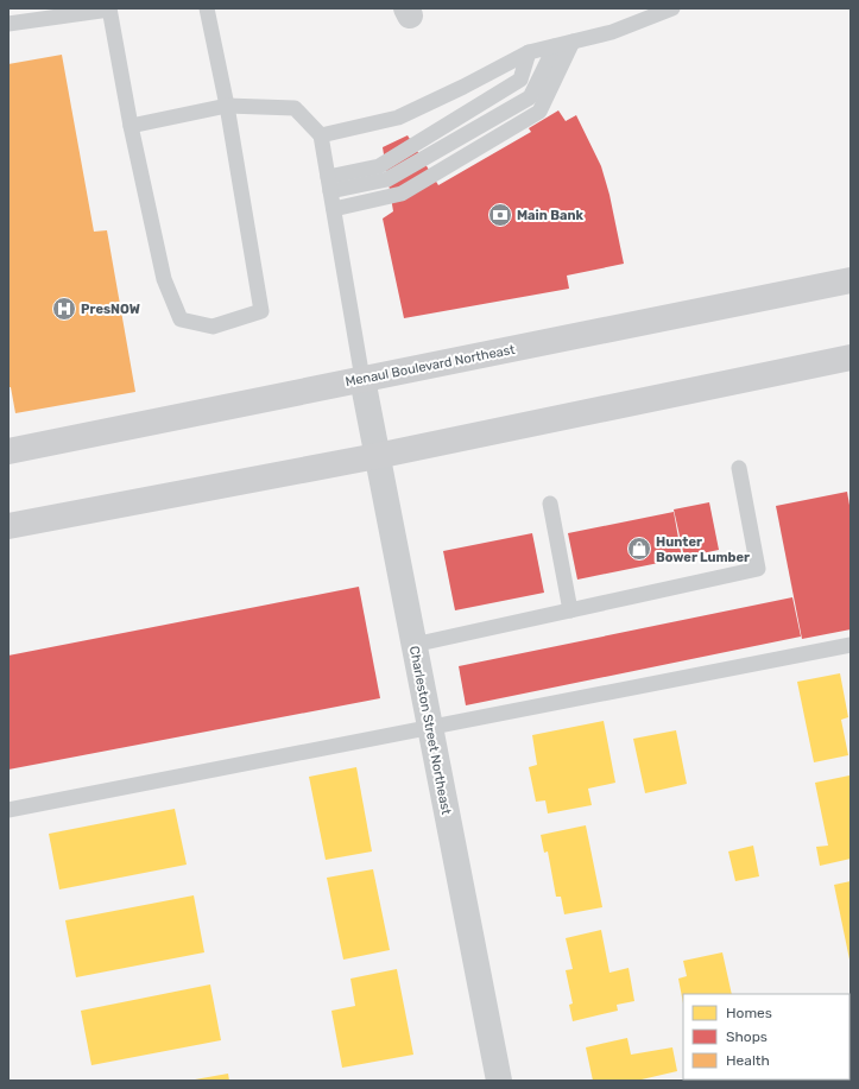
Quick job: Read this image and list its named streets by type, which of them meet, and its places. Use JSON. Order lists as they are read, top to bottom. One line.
{"streets":{"main road":["Menaul Boulevard Northeast"],"street":["Charleston Street Northeast"]},"crossings":[["Menaul Boulevard Northeast","Charleston Street Northeast"]],"places":{"bank":["Main Bank"],"hospital":["PresNOW"],"shop":["Hunter Bower Lumber"]},"legend":["Homes","Shops","Health"]}
